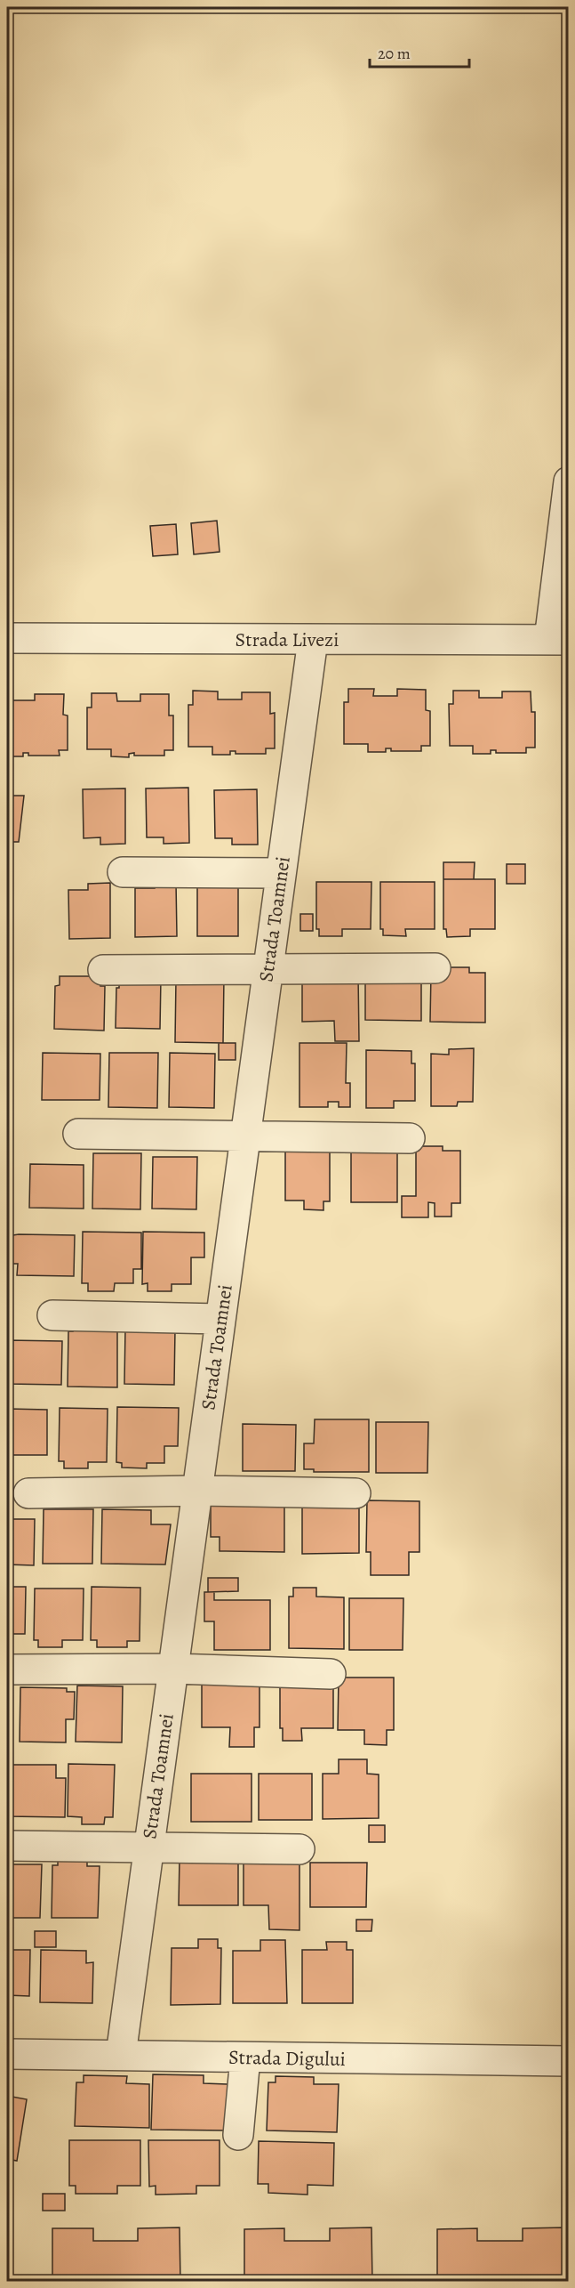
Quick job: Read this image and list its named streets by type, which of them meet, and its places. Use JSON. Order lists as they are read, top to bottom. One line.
{"streets":{"street":["Strada Livezi","Strada Toamnei","Strada Digului"]},"crossings":[["Strada Livezi","Strada Toamnei"],["Strada Toamnei","Strada Digului"]],"scale_bar":"20 m"}
